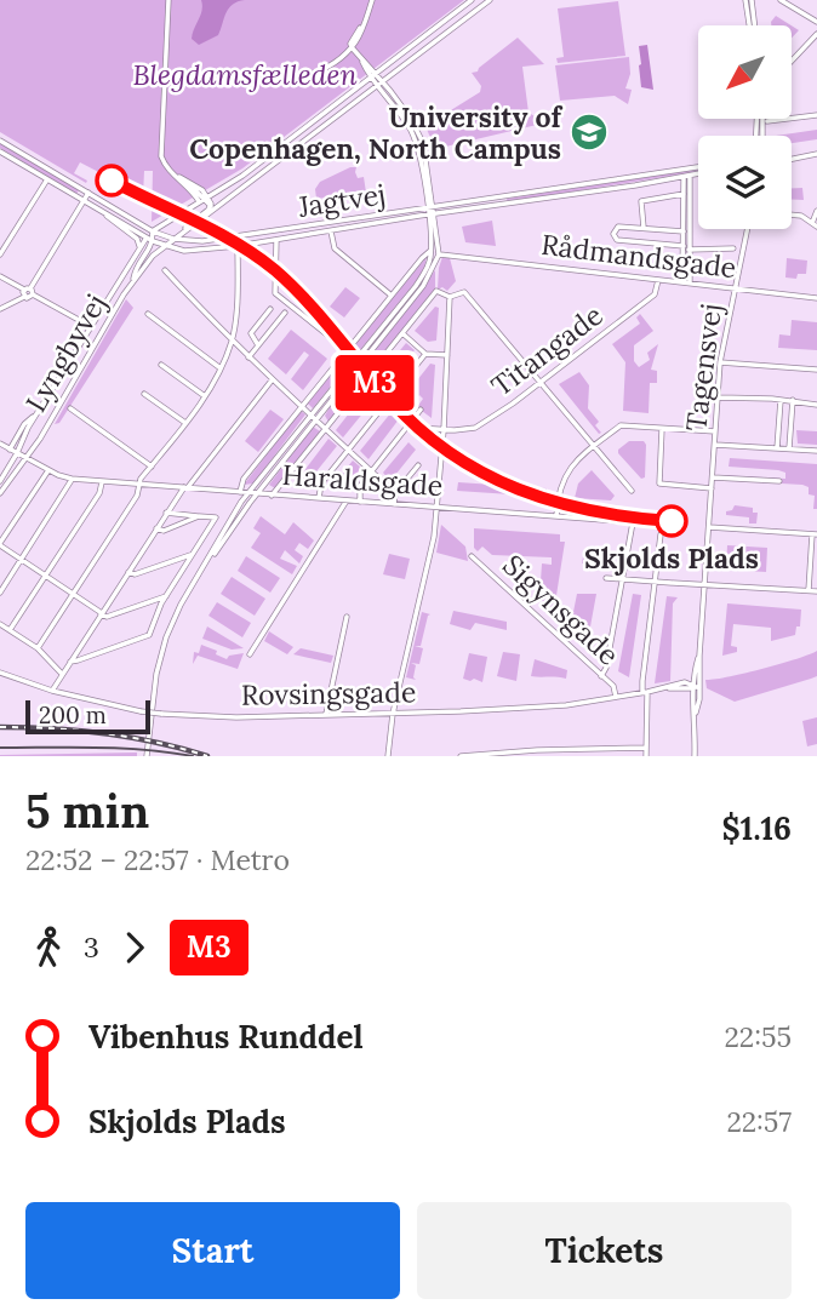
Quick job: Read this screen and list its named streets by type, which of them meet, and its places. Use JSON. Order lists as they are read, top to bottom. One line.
{"streets":{"street":["Jagtvej","Rådmandsgade","Titangade","Lyngbyvej","Tagensvej","Haraldsgade","Sigynsgade","Rovsingsgade"]},"crossings":[["Jagtvej","Lyngbyvej"],["Rådmandsgade","Titangade"],["Rådmandsgade","Tagensvej"],["Lyngbyvej","Haraldsgade"],["Tagensvej","Rovsingsgade"],["Sigynsgade","Rovsingsgade"]],"parks":["Blegdamsfælleden"],"places":{"school or university":["University of Copenhagen, North Campus"],"other":["Skjolds Plads"]},"lines":["metro line M3"],"scale_bar":"200 m","north":"bottom left","page":{"on_map":"M3","scale":"200 m","heading":["5 min","22:52 – 22:57 · Metro","$1.16"],"legs":["3","M3"],"list":[{"name":"Vibenhus Runddel","value":"22:55"},{"name":"Skjolds Plads","value":"22:57"}],"buttons":["Start","Tickets"]}}
